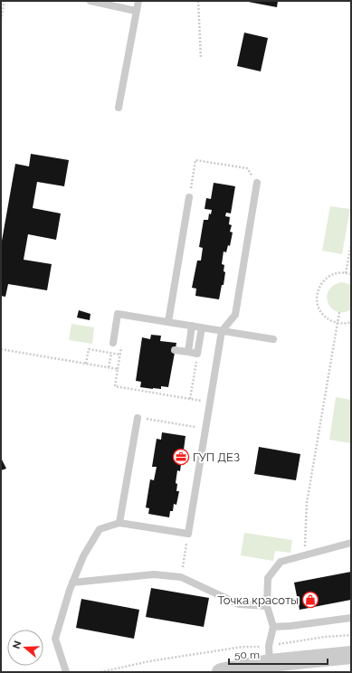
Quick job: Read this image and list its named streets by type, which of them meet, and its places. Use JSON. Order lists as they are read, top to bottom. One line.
{"places":{"office":["ГУП ДЕЗ"],"shop":["Точка красоты"]},"scale_bar":"50 m","north":"left"}
